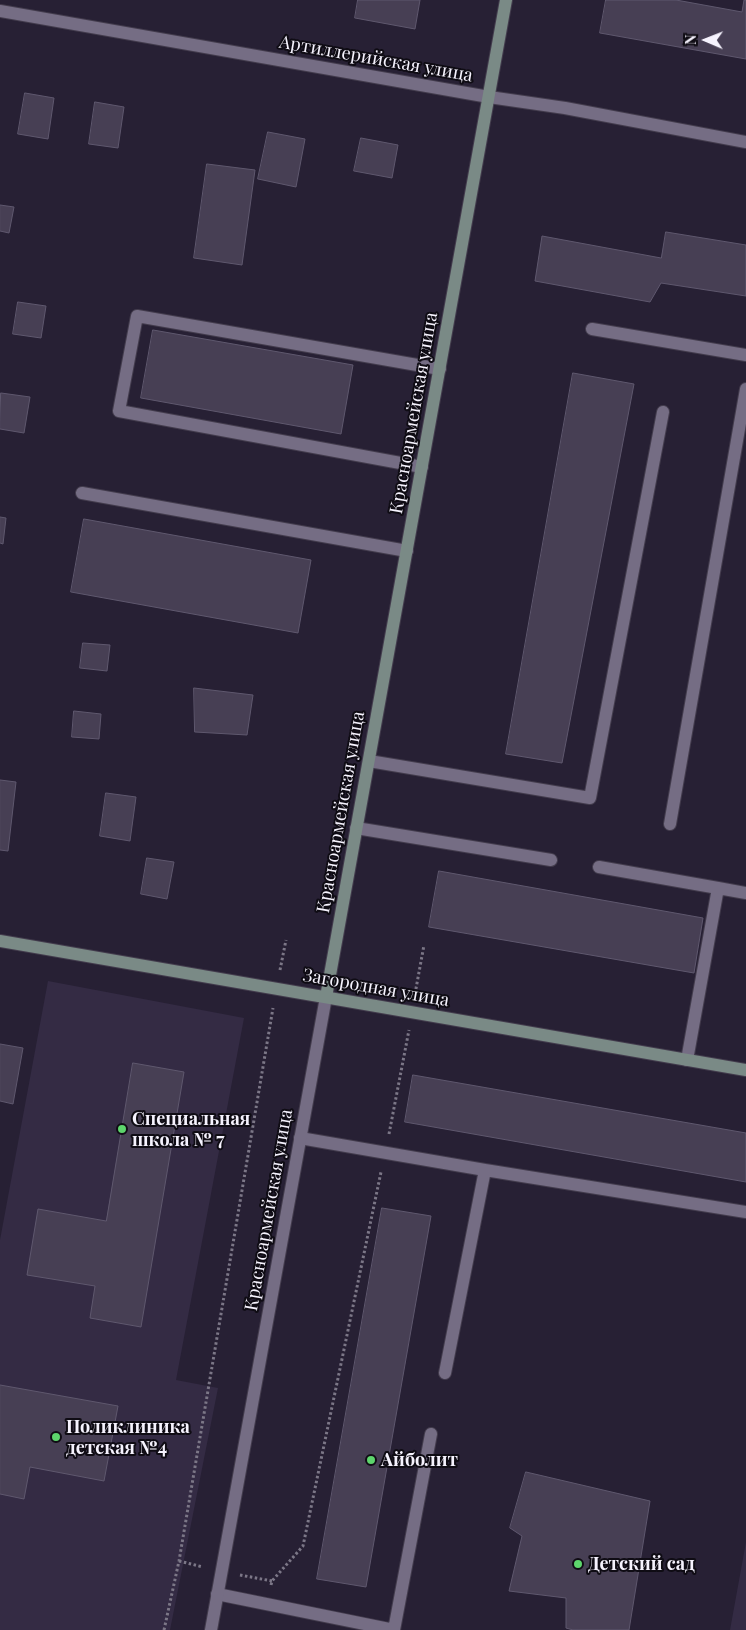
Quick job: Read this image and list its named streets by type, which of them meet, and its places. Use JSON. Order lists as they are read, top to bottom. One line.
{"streets":{"main road":["Красноармейская улица","Загородная улица"],"street":["Артиллерийская улица"]},"crossings":[["Артиллерийская улица","Красноармейская улица"],["Красноармейская улица","Загородная улица"]],"places":["Специальная школа № 7","Поликлиника детская №4","Айболит","Детский сад"],"north":"left"}
